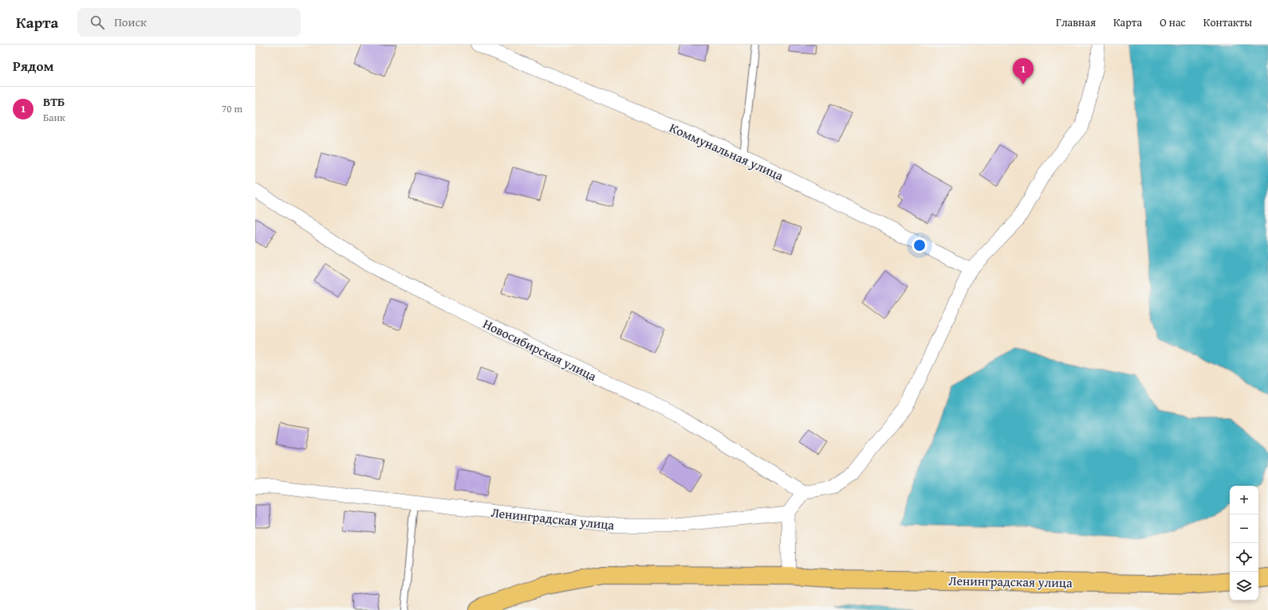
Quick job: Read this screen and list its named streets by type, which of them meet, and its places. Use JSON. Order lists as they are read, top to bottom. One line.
{"streets":{"main road":["Ленинградская улица"],"street":["Коммунальная улица","Новосибирская улица"]},"page":{"header":"Карта","search":"Поиск","nav":["Главная","Карта","О нас","Контакты"],"heading":"Рядом","pins":"1","list":[{"mark":"1","name":"ВТБ","note":"Банк","value":"70 m"}],"map_buttons":["+","−"]}}
